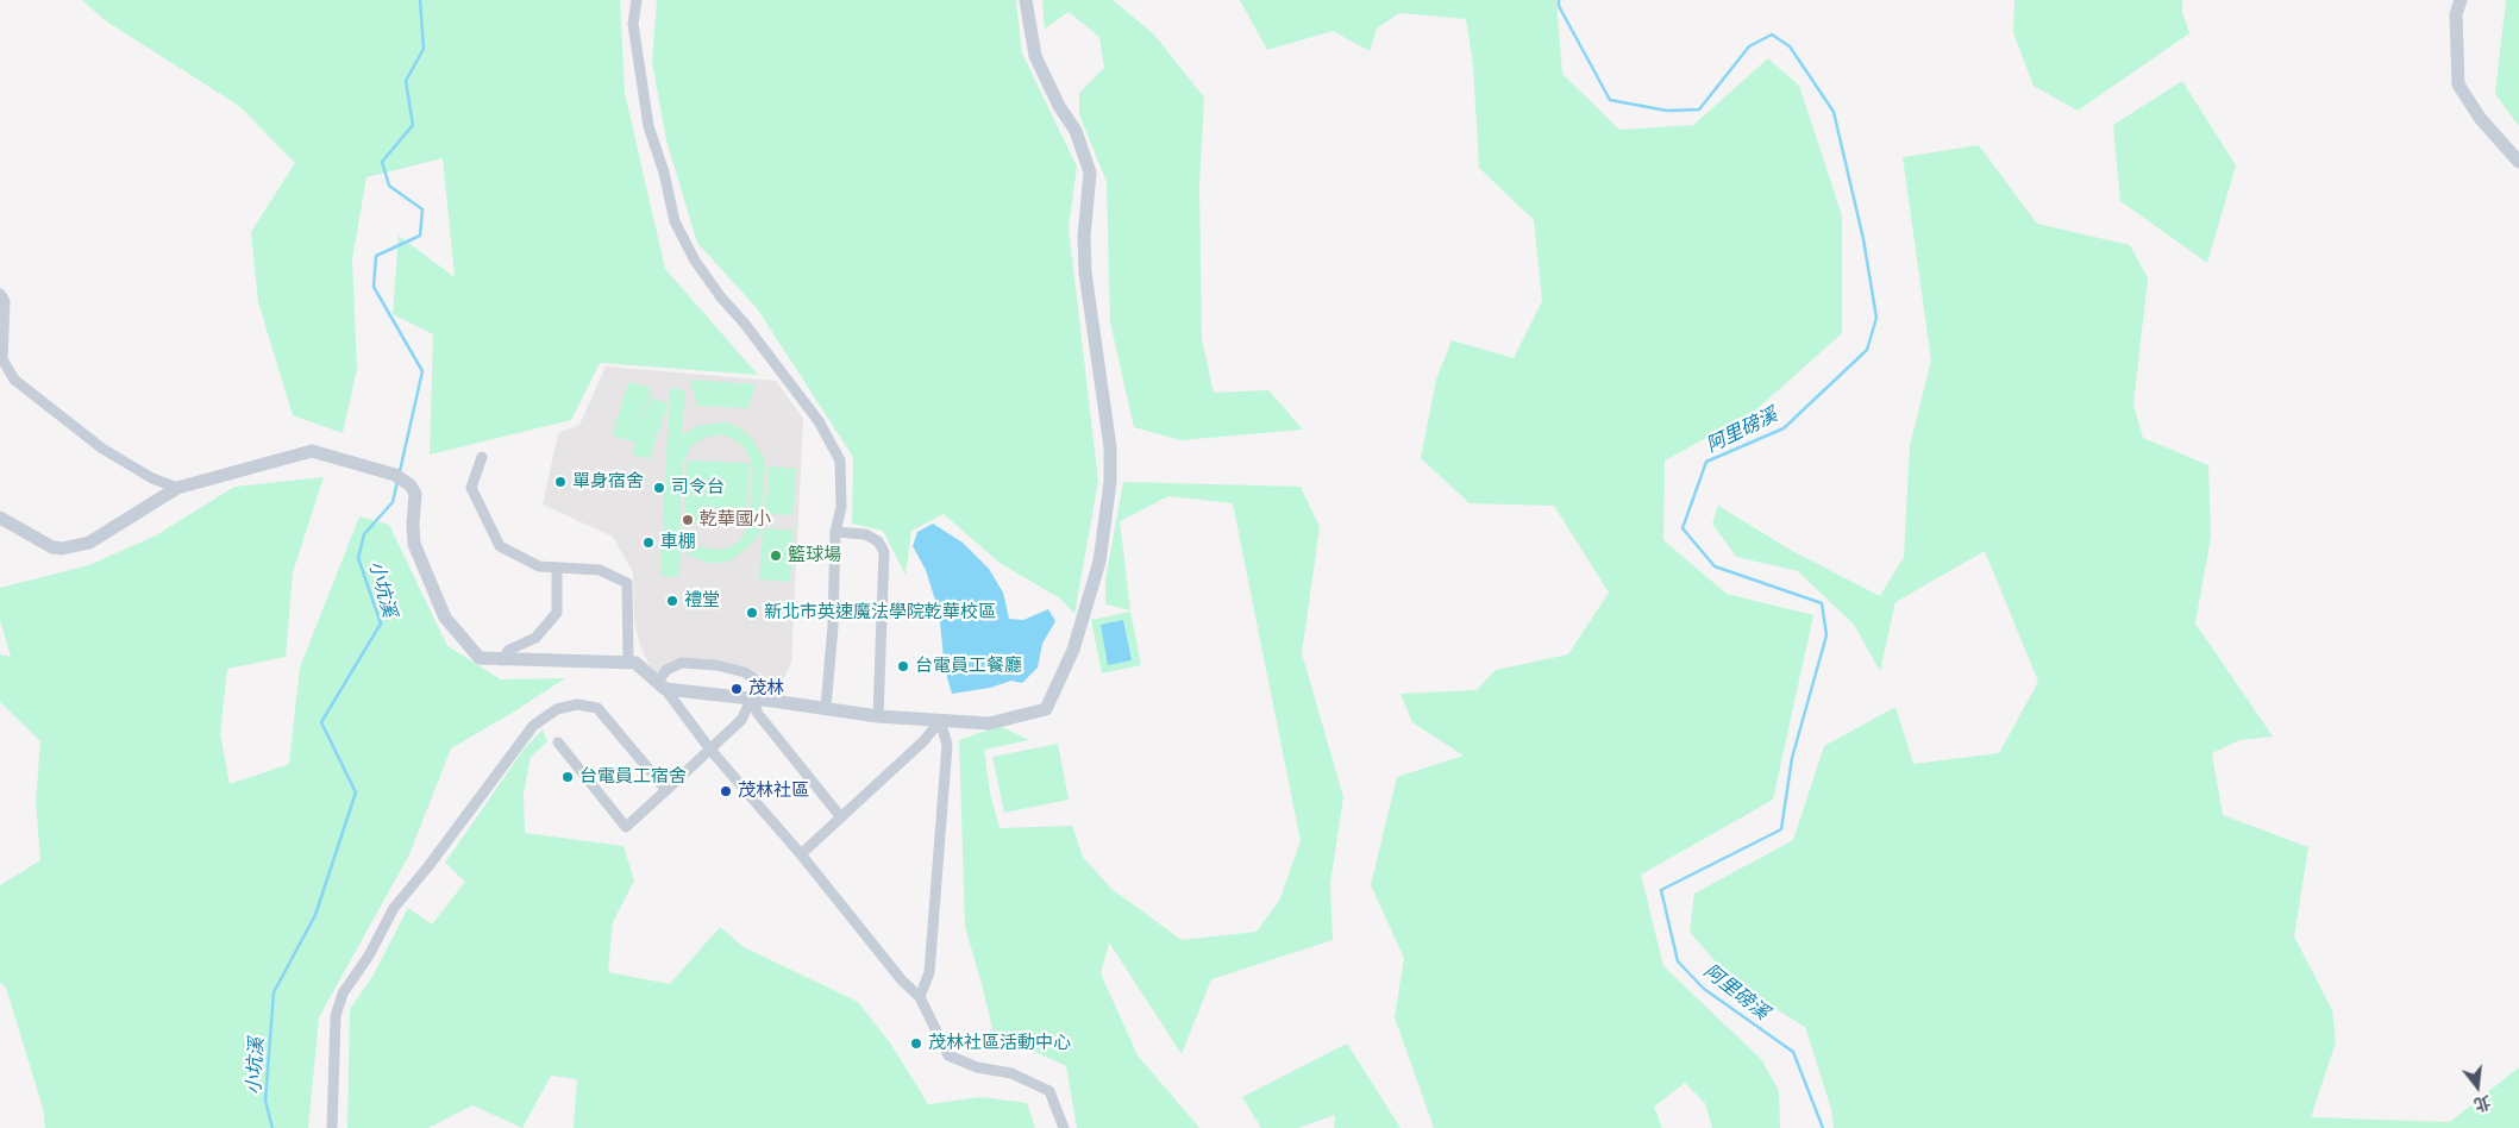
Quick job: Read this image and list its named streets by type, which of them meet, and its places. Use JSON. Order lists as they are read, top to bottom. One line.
{"water":["阿里磅溪","小坑溪"],"places":["單身宿舍","司令台","乾華國小","車棚","籃球場","禮堂","新北市英速魔法學院乾華校區","台電員工餐廳","茂林","台電員工宿舍","茂林社區","茂林社區活動中心"],"north":"bottom"}
